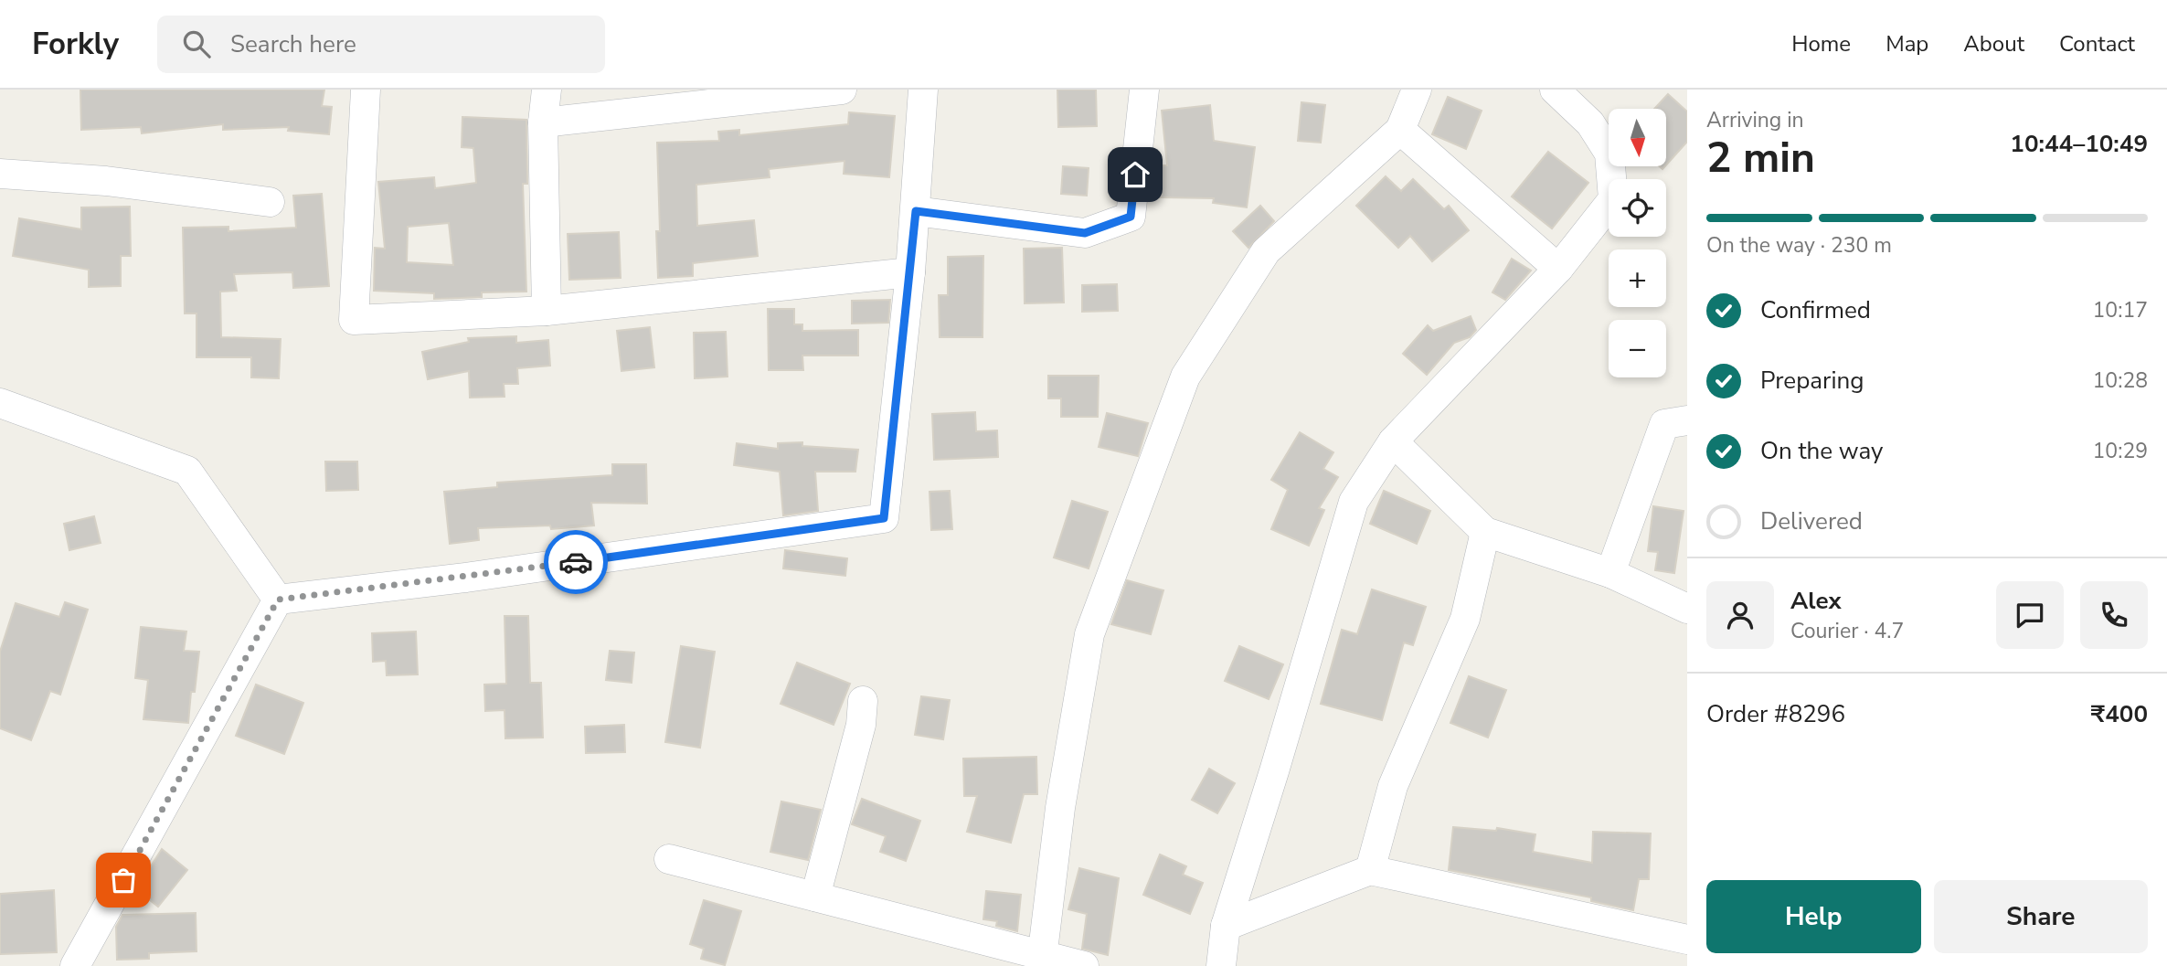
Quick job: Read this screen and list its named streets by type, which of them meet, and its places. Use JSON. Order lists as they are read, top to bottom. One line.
{"north":"bottom","page":{"header":"Forkly","search":"Search here","nav":["Home","Map","About","Contact"],"heading":["2 min","Arriving in","10:44–10:49"],"panel":["Alex","Courier · 4.7","Order #8296","₹400"],"map_buttons":["+","−"],"bar":"On the way · 230 m","list":[["Confirmed","10:17"],["Preparing","10:28"],["On the way","10:29"],"Delivered"],"buttons":["Help","Share"]}}
